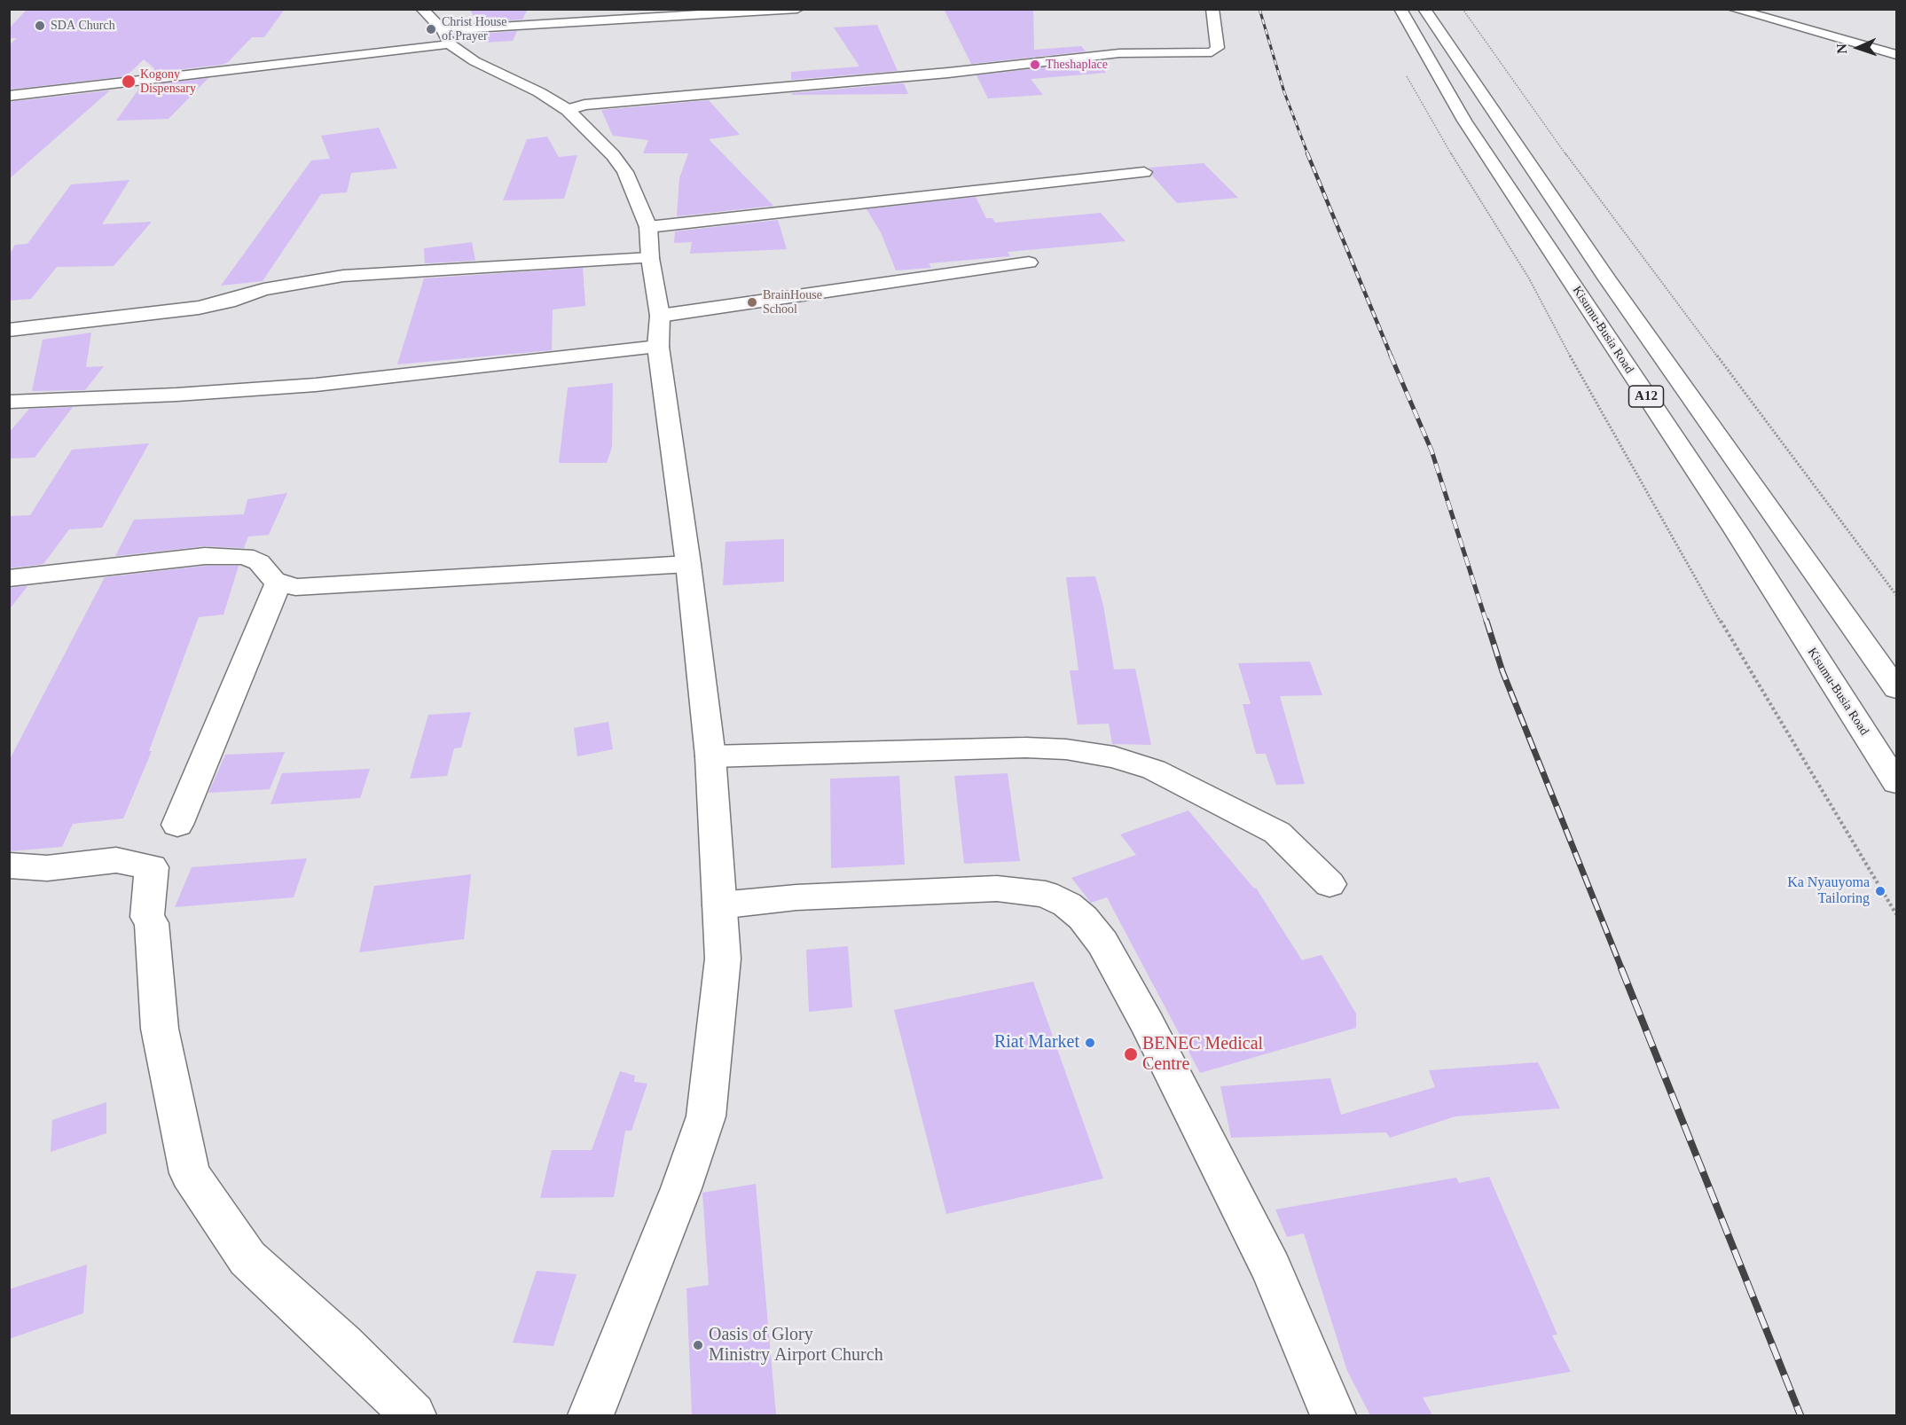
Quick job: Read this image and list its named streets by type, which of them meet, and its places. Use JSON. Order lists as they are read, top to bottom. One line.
{"streets":{"main road":["Kisumu-Busia Road","A12"]},"places":["SDA Church","Christ House of Prayer","Theshaplace","Kogony Dispensary","BrainHouse School","Ka Nyauyoma Tailoring","Riat Market","BENEC Medical Centre","Oasis of Glory Ministry Airport Church"],"north":"left"}
